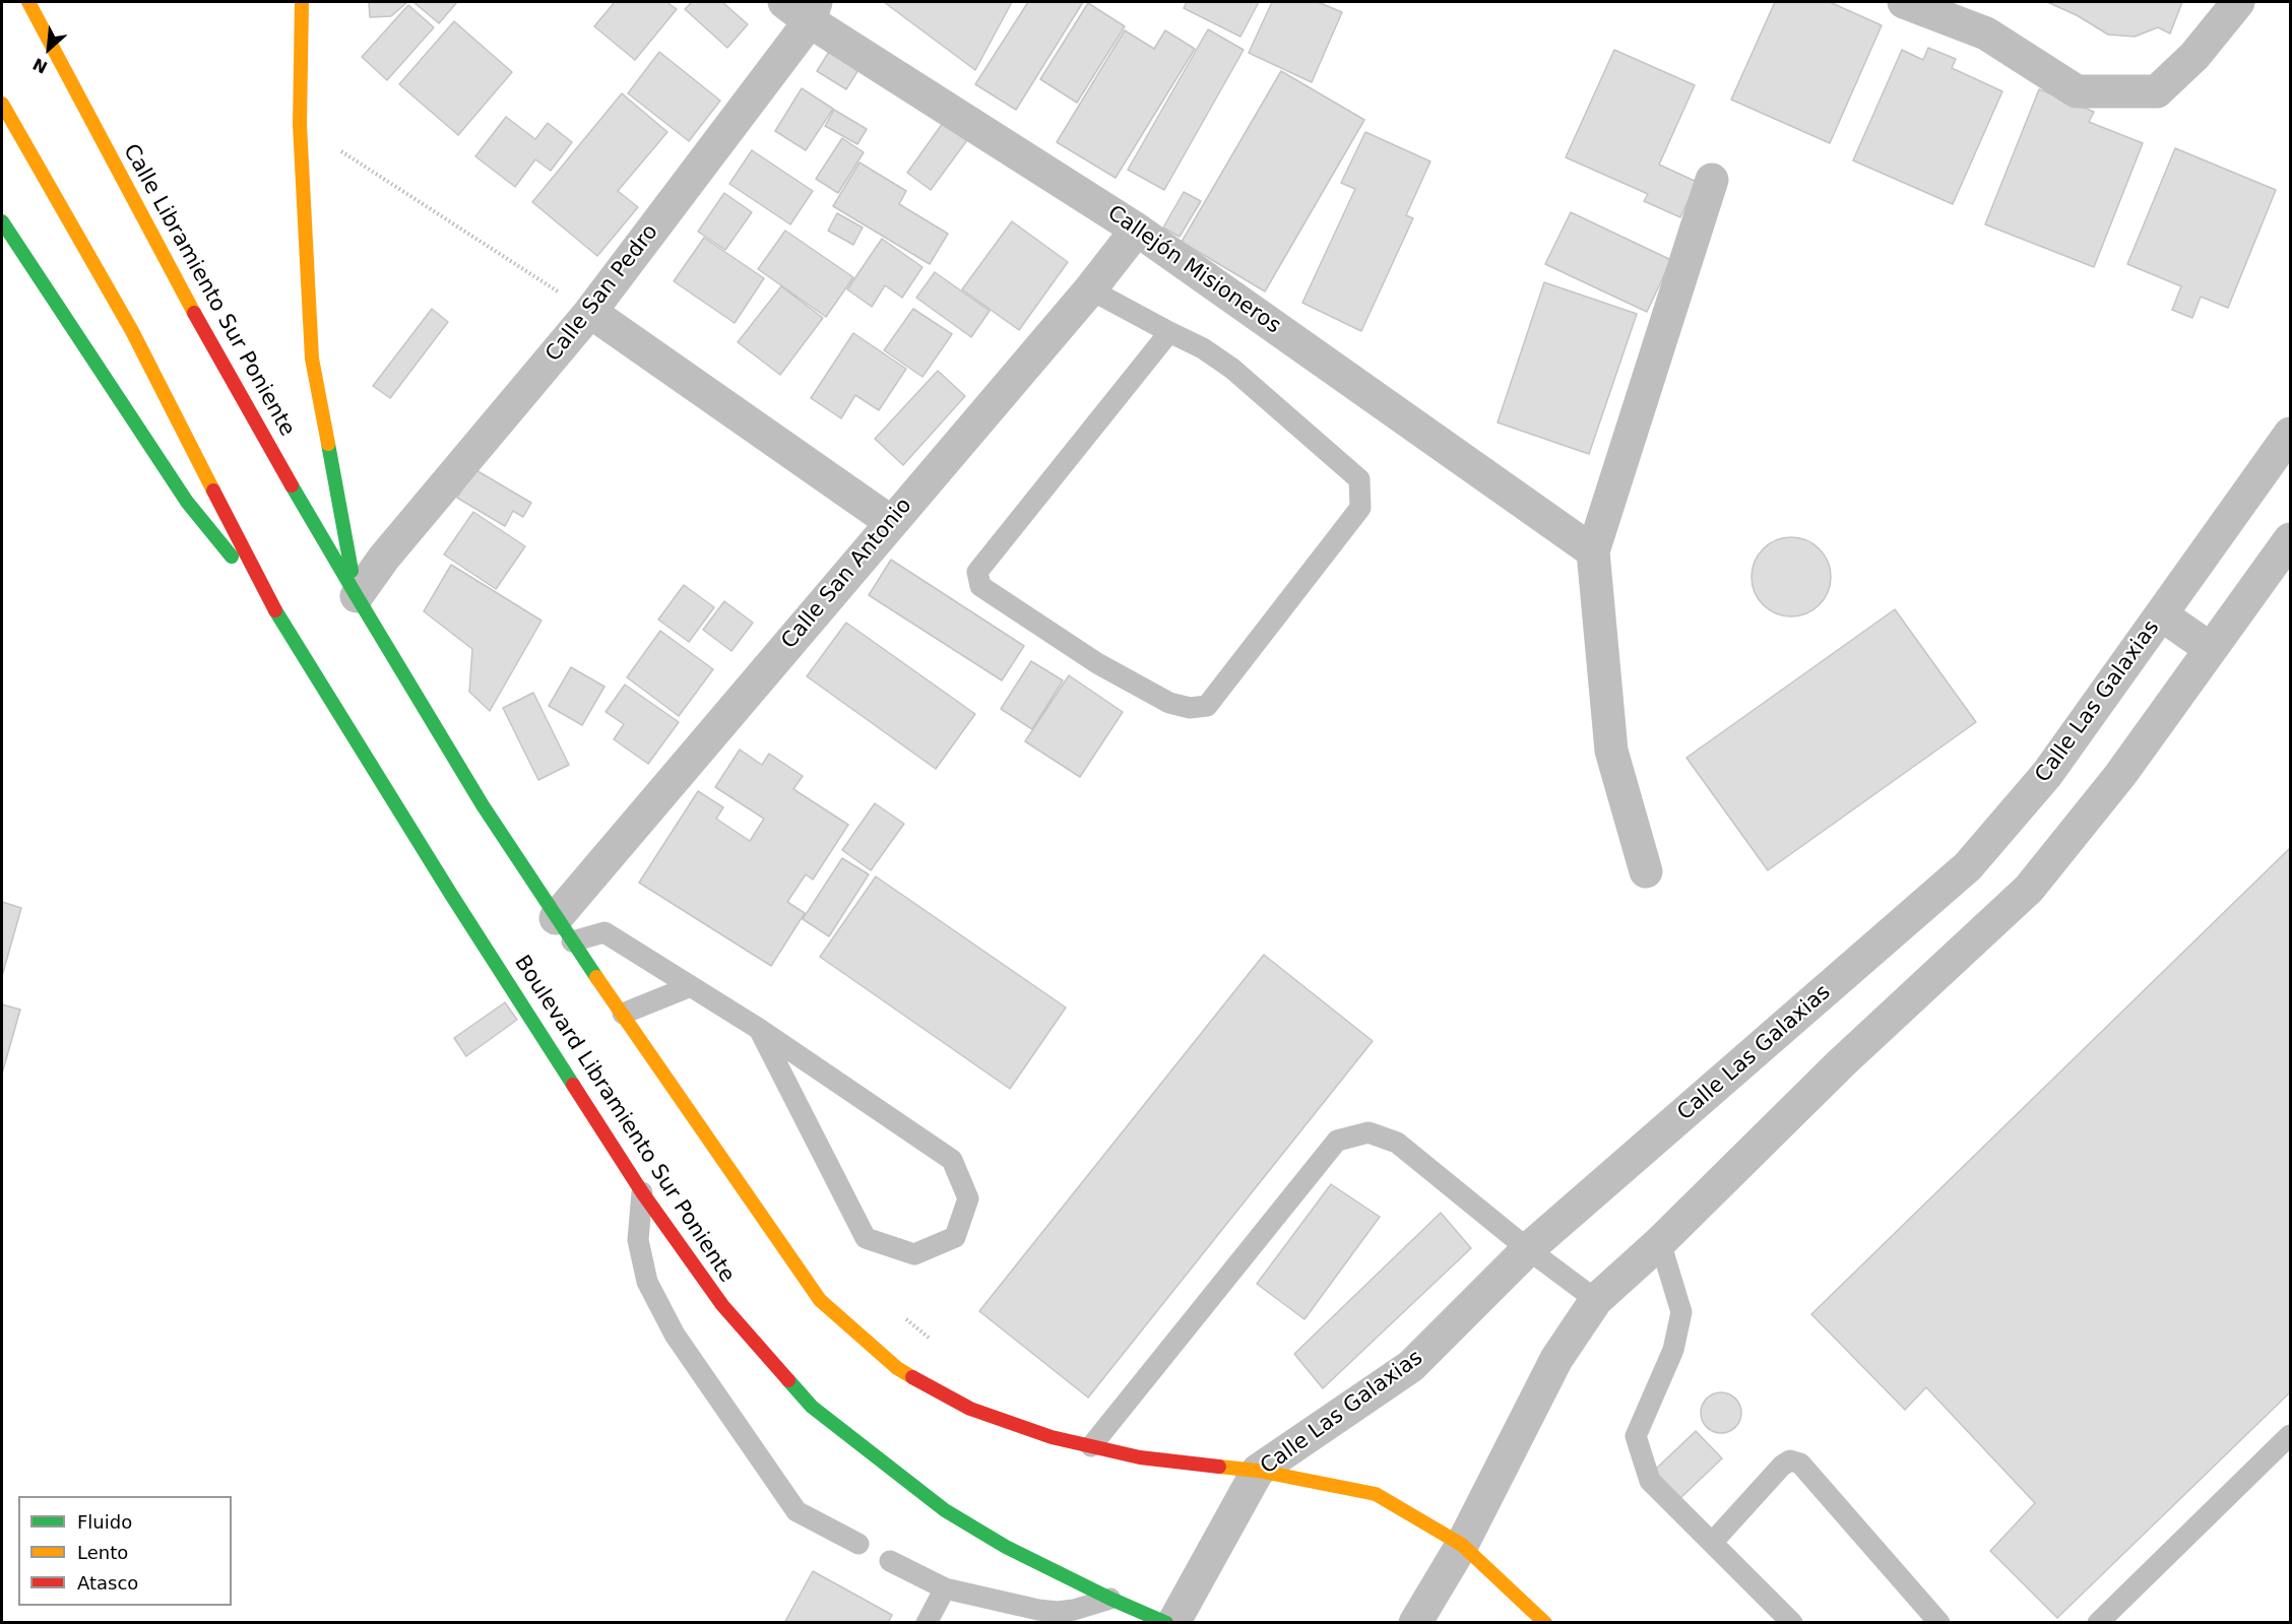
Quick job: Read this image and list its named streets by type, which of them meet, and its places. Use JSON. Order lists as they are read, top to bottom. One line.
{"streets":{"main road":["Calle Libramiento Sur Poniente","Boulevard Libramiento Sur Poniente"],"street":["Callejón Misioneros","Calle San Pedro","Calle San Antonio","Calle Las Galaxias"]},"crossings":[["Callejón Misioneros","Calle San Pedro"],["Callejón Misioneros","Calle San Antonio"],["Calle Libramiento Sur Poniente","Calle San Pedro"]],"legend":["Fluido","Lento","Atasco"],"north":"bottom left"}
